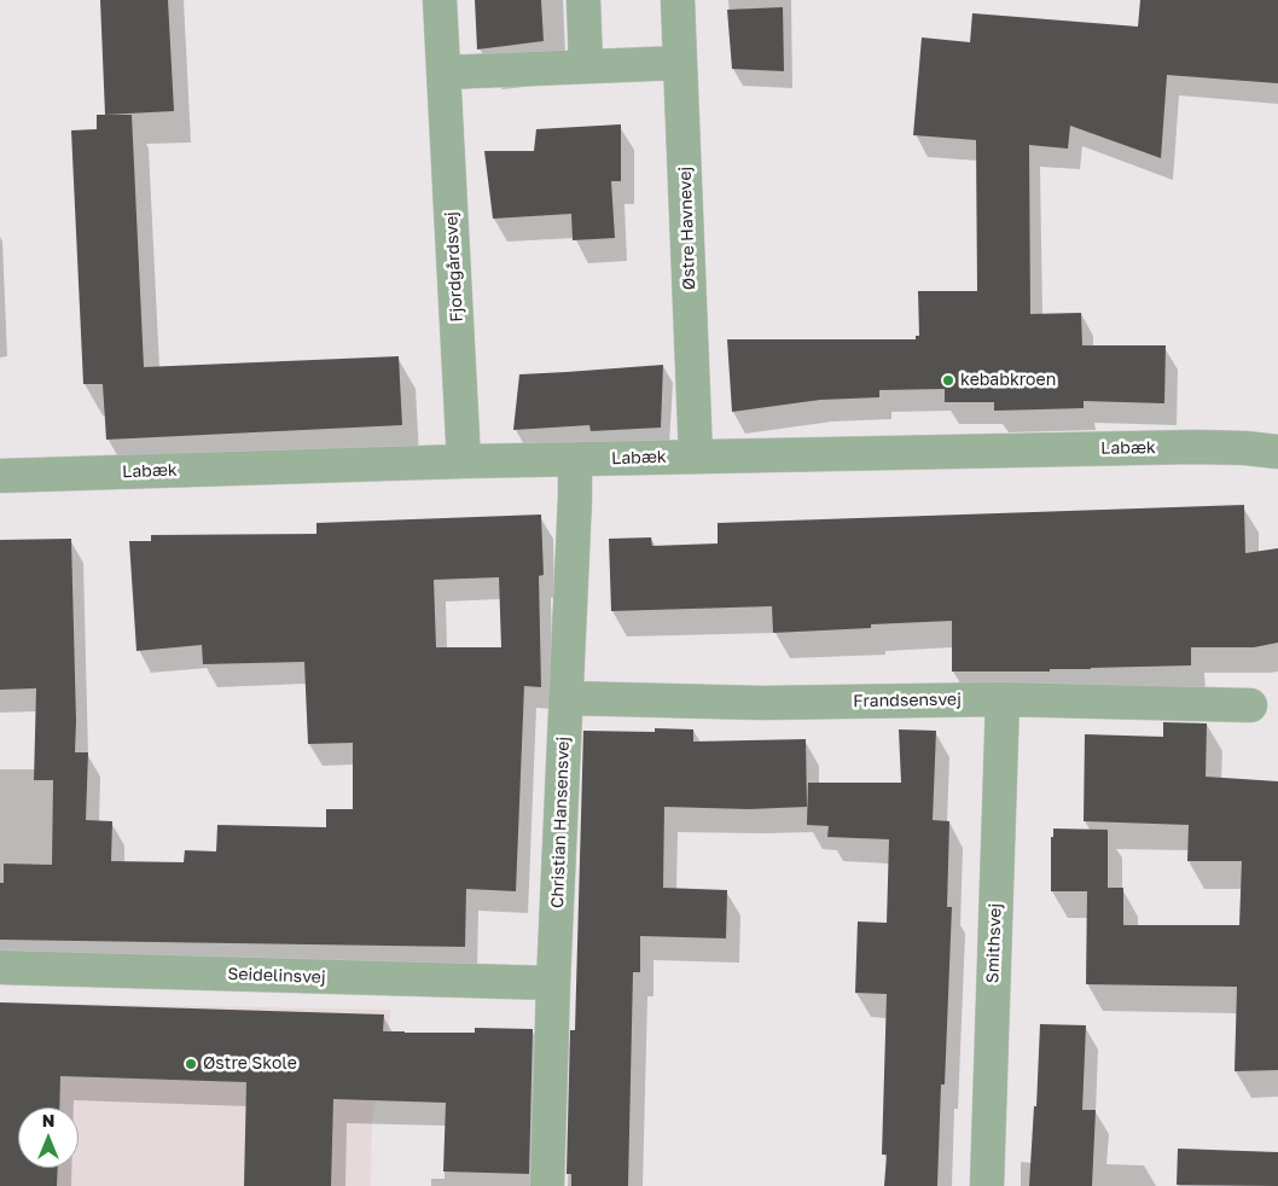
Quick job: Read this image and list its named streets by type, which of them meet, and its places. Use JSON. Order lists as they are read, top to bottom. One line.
{"streets":{"street":["Østre Havnevej","Fjordgårdsvej","Labæk","Frandsensvej","Christian Hansensvej","Smithsvej","Seidelinsvej"]},"crossings":[["Østre Havnevej","Labæk"],["Fjordgårdsvej","Labæk"],["Labæk","Christian Hansensvej"],["Frandsensvej","Christian Hansensvej"],["Frandsensvej","Smithsvej"],["Christian Hansensvej","Seidelinsvej"]],"places":["kebabkroen","Østre Skole"],"north":"top"}
